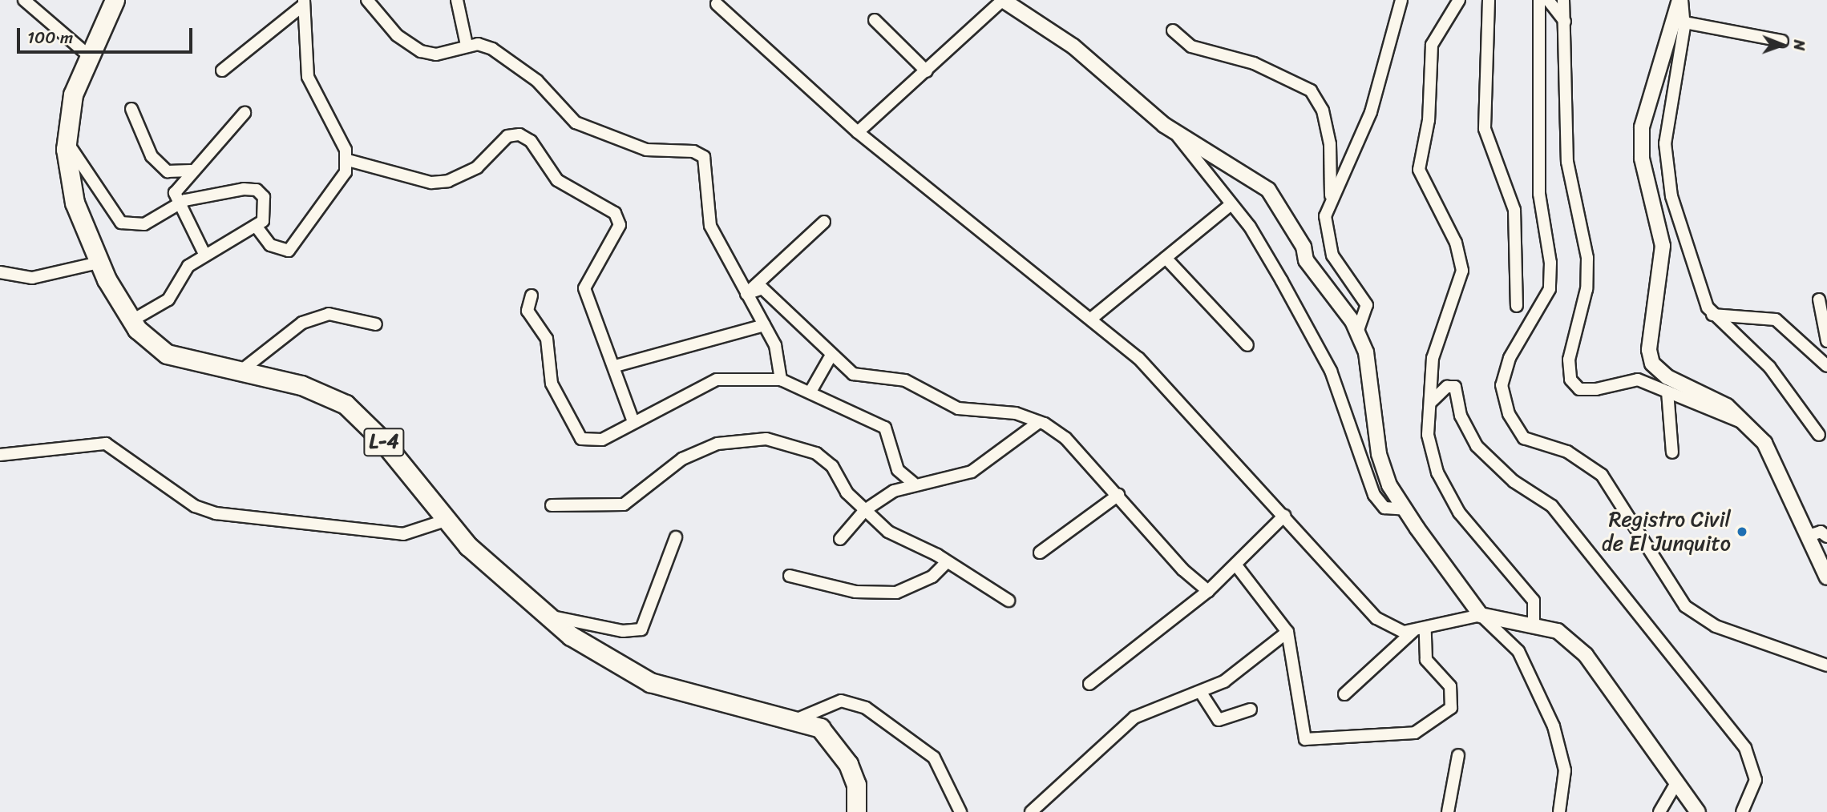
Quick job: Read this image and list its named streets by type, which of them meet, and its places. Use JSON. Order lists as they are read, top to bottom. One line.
{"streets":{"main road":["L-4"]},"places":["Registro Civil de El Junquito"],"scale_bar":"100 m","north":"right"}
